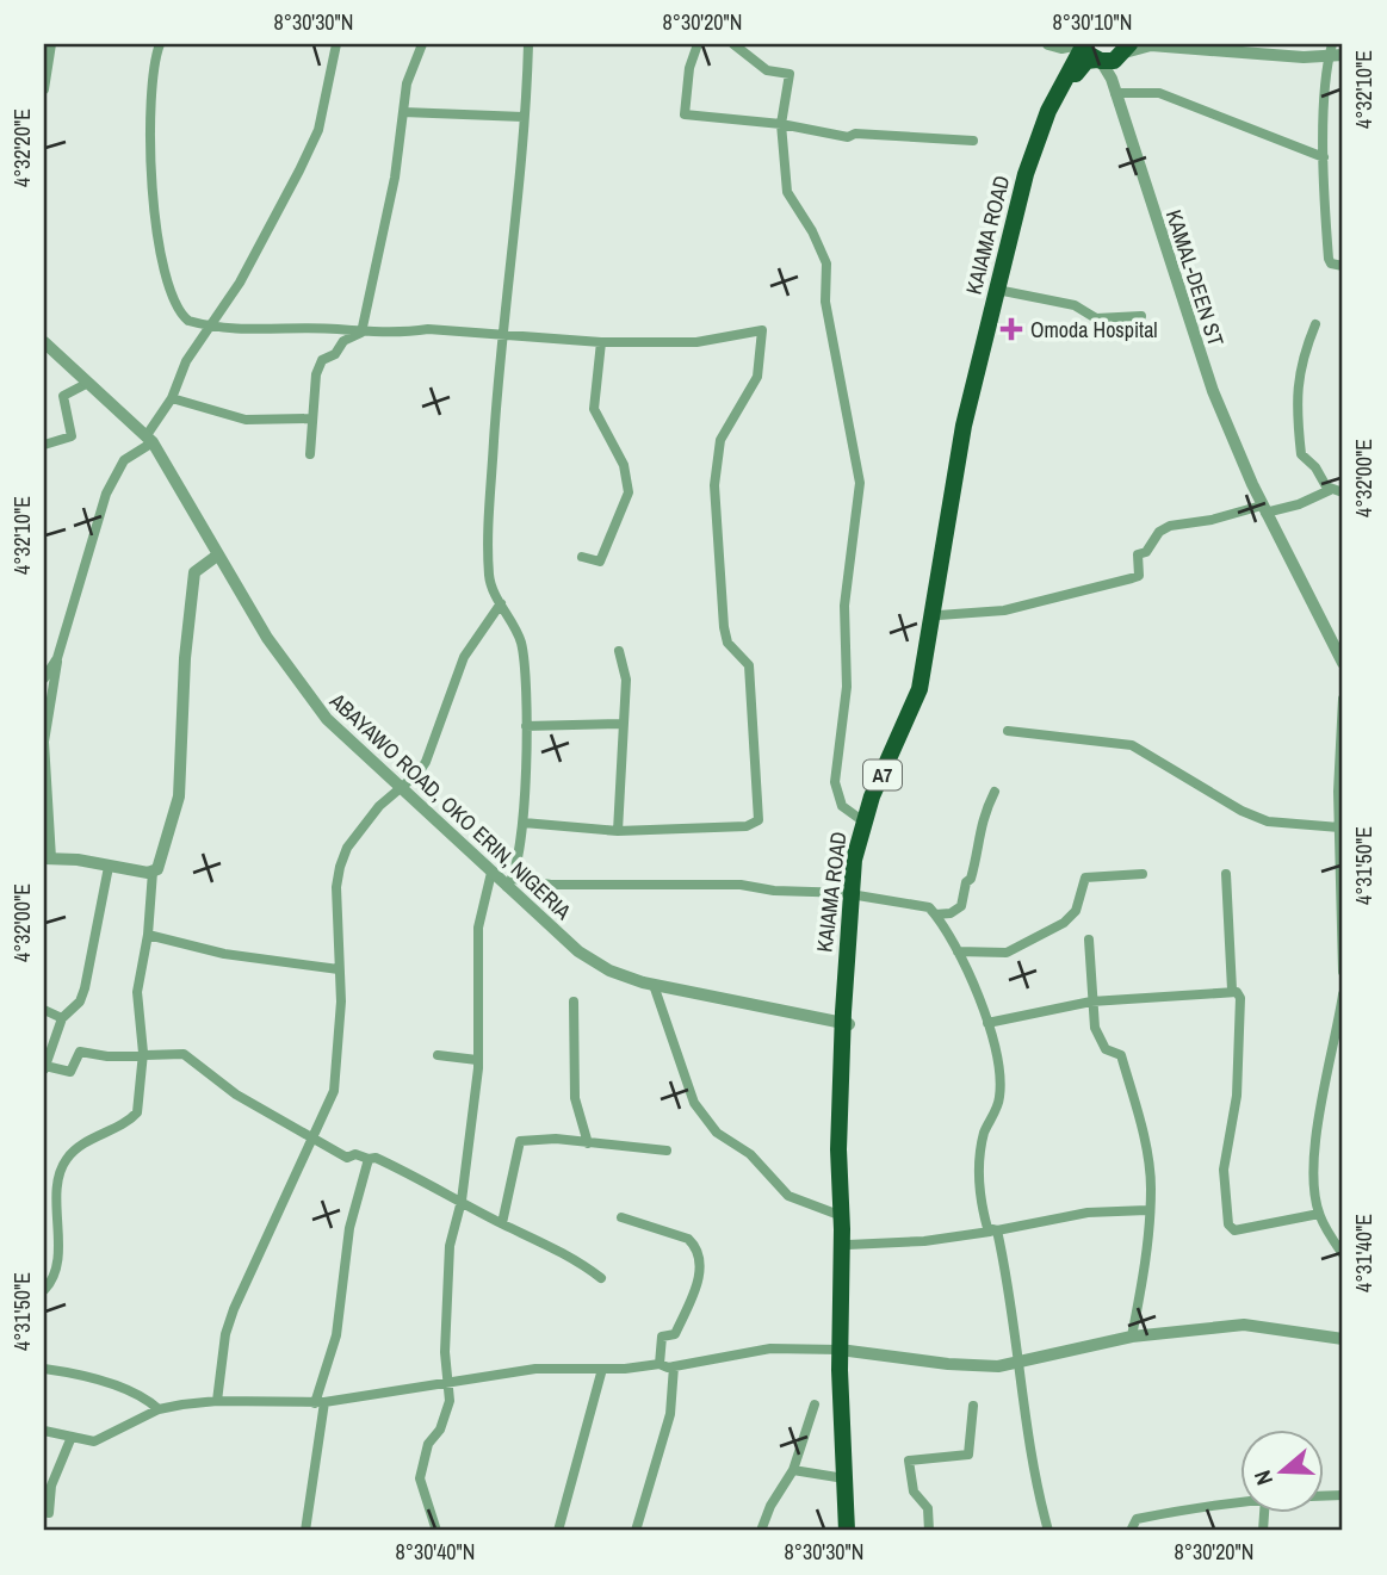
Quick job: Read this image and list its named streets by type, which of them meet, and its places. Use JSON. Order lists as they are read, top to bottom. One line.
{"streets":{"highway":["KAIAMA ROAD","A7"],"street":["KAMAL-DEEN ST","ABAYAWO ROAD, OKO ERIN, NIGERIA"]},"crossings":[["KAIAMA ROAD","KAMAL-DEEN ST"],["KAIAMA ROAD","ABAYAWO ROAD, OKO ERIN, NIGERIA"]],"places":{"health":["Omoda Hospital"]},"north":"left","coordinates":["8°30'30\"N","8°30'20\"N","8°30'10\"N","4°32'10\"E","4°32'20\"E","4°32'00\"E","4°31'50\"E","4°31'40\"E","8°30'40\"N"]}
